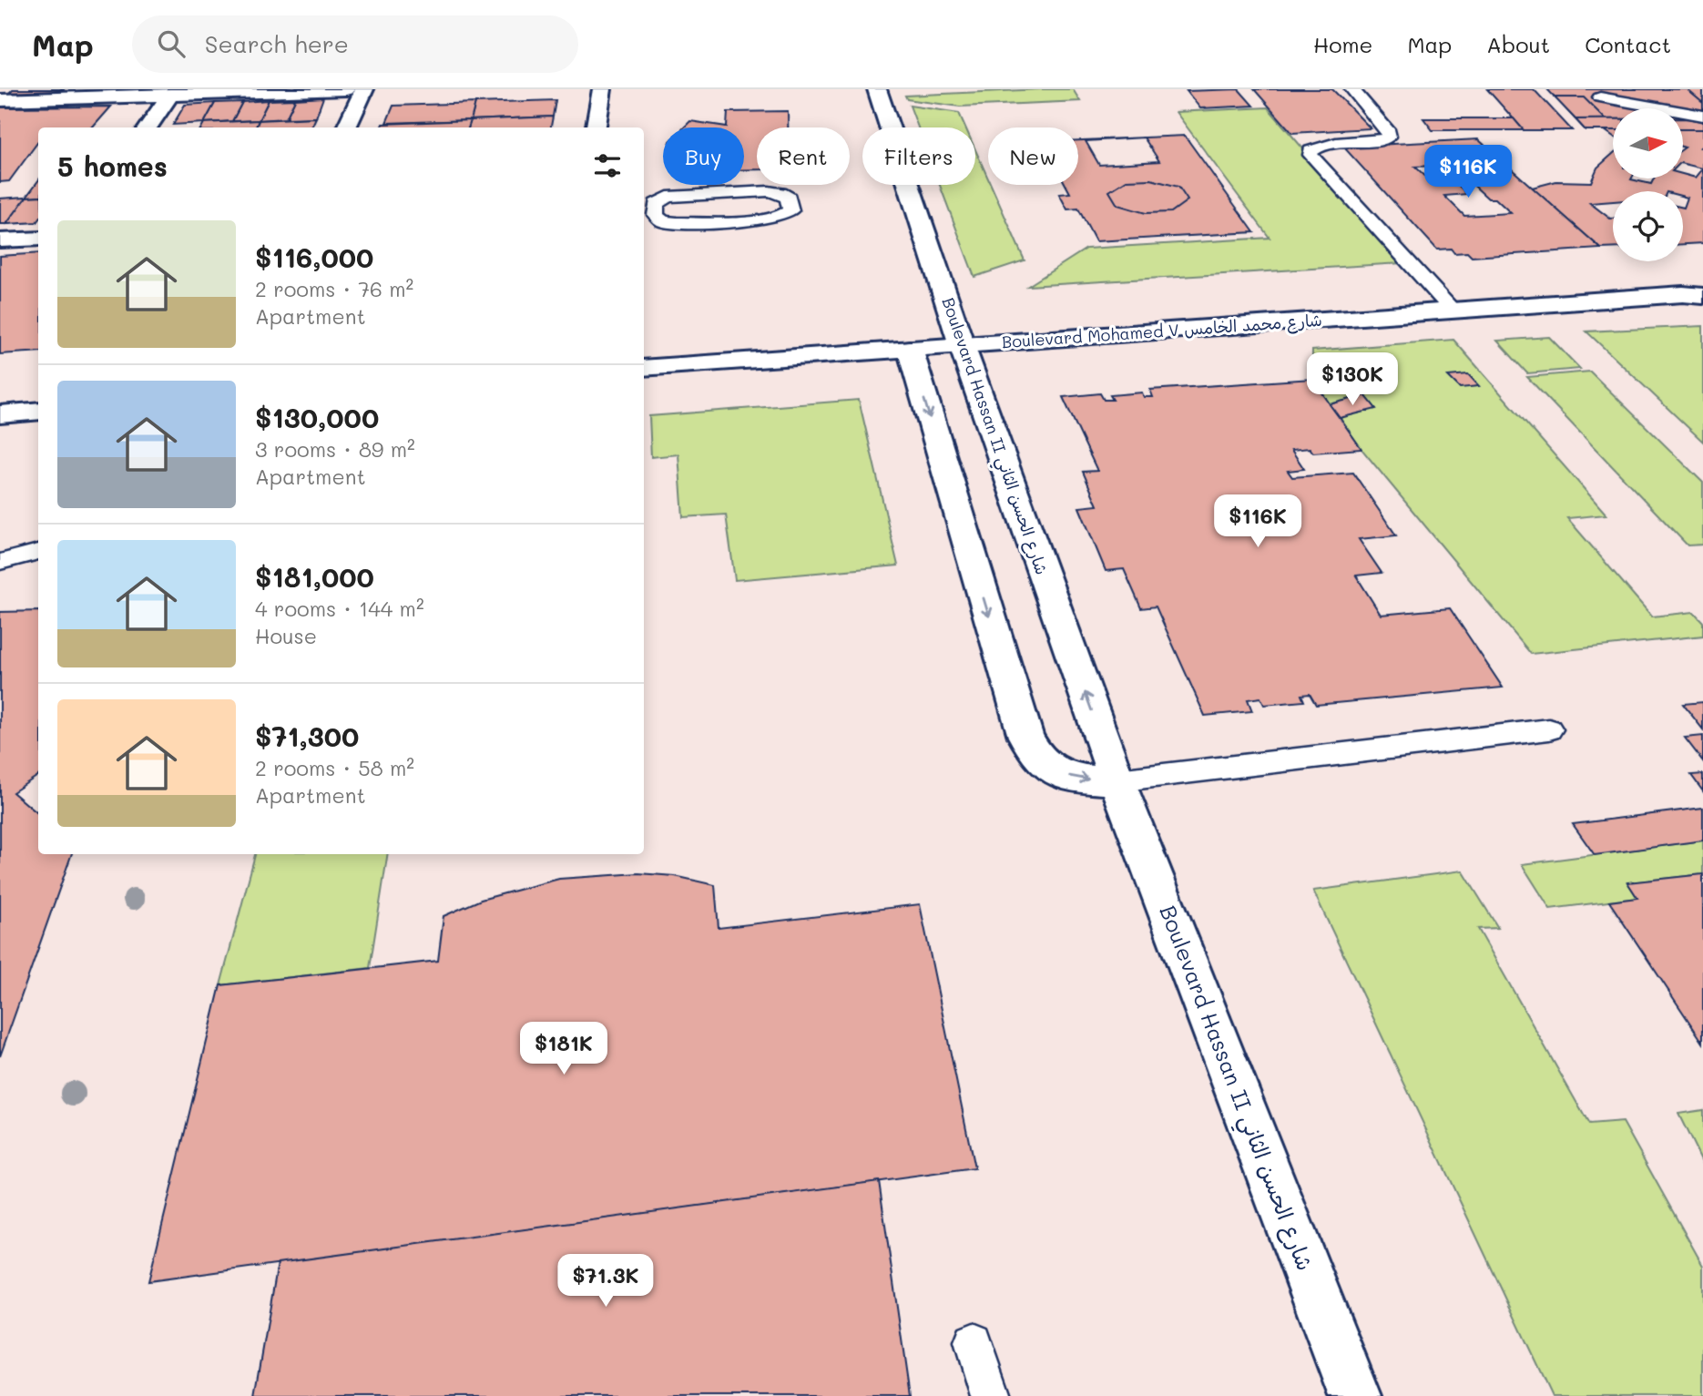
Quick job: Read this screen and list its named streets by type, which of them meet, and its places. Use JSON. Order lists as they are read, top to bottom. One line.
{"streets":{"street":["Boulevard Mohamed V شارع محمد الخامس","Boulevard Hassan II شارع الحسن الثاني"]},"crossings":[["Boulevard Mohamed V شارع محمد الخامس","Boulevard Hassan II شارع الحسن الثاني"]],"north":"right","page":{"header":"Map","search":"Search here","nav":["Home","Map","About","Contact"],"chip":["Buy","Rent","Filters","New"],"heading":"5 homes","price":["$116K","$130K","$116K","$181K","$71.3K"],"list":[{"name":"$116,000","note":"2 rooms · 76 m² · Apartment"},{"name":"$130,000","note":"3 rooms · 89 m² · Apartment"},{"name":"$181,000","note":"4 rooms · 144 m² · House"},{"name":"$71,300","note":"2 rooms · 58 m² · Apartment"}]}}
